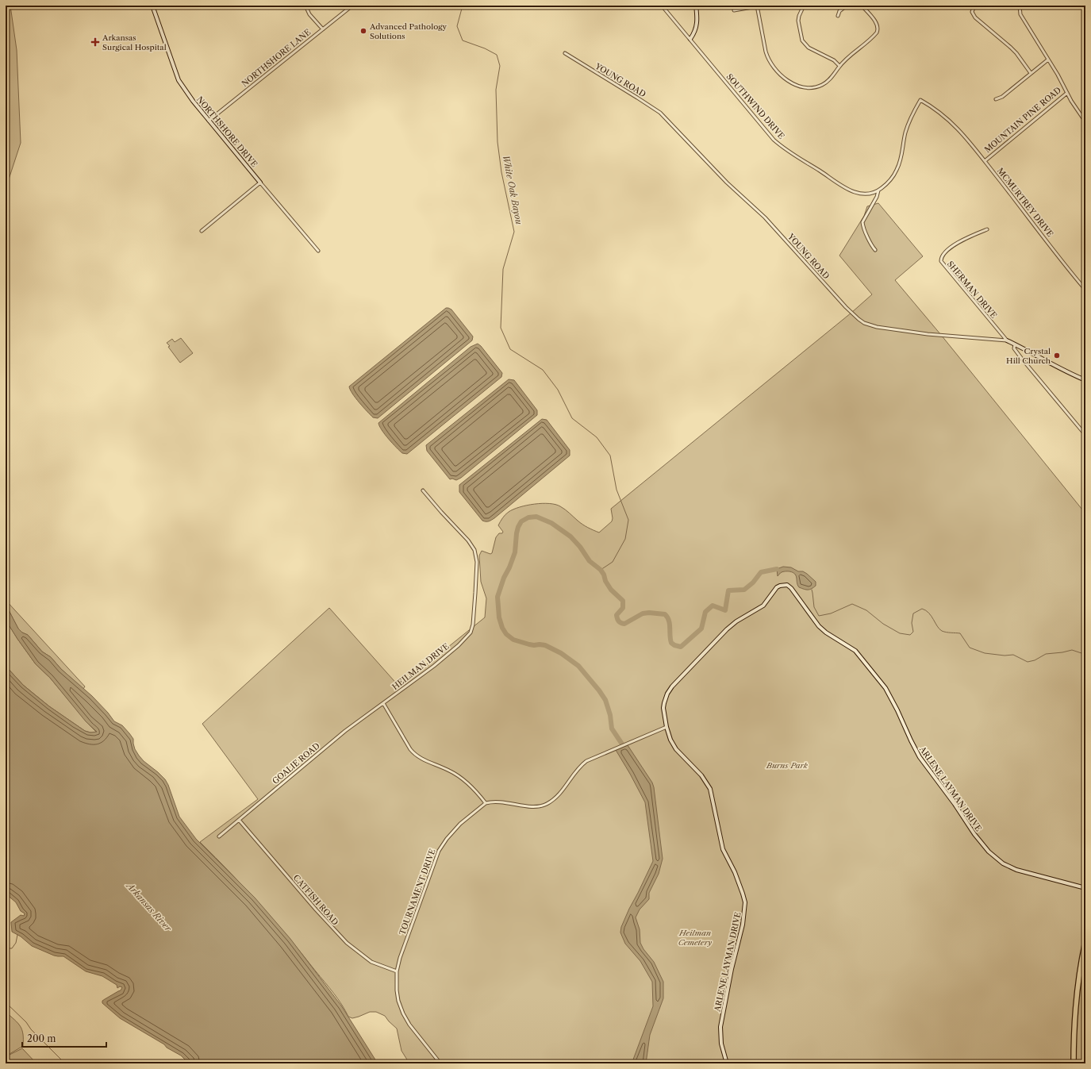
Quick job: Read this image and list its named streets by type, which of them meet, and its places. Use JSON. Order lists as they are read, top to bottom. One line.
{"streets":{"street":["NORTHSHORE LANE","YOUNG ROAD","SOUTHWIND DRIVE","MOUNTAIN PINE ROAD","NORTHSHORE DRIVE","MCMURTREY DRIVE","SHERMAN DRIVE","HEILMAN DRIVE","GOALIE ROAD","ARLENE LAYMAN DRIVE","TOURNAMENT DRIVE","CATFISH ROAD"]},"crossings":[["NORTHSHORE LANE","NORTHSHORE DRIVE"],["YOUNG ROAD","SHERMAN DRIVE"],["SOUTHWIND DRIVE","MCMURTREY DRIVE"],["MOUNTAIN PINE ROAD","MCMURTREY DRIVE"],["HEILMAN DRIVE","GOALIE ROAD"],["GOALIE ROAD","CATFISH ROAD"],["TOURNAMENT DRIVE","CATFISH ROAD"]],"water":["White Oak Bayou","Arkansas River"],"parks":["Burns Park","Heilman Cemetery"],"places":{"other":["Advanced Pathology Solutions","Crystal Hill Church"],"health":["Arkansas Surgical Hospital"]},"scale_bar":"200 m"}
